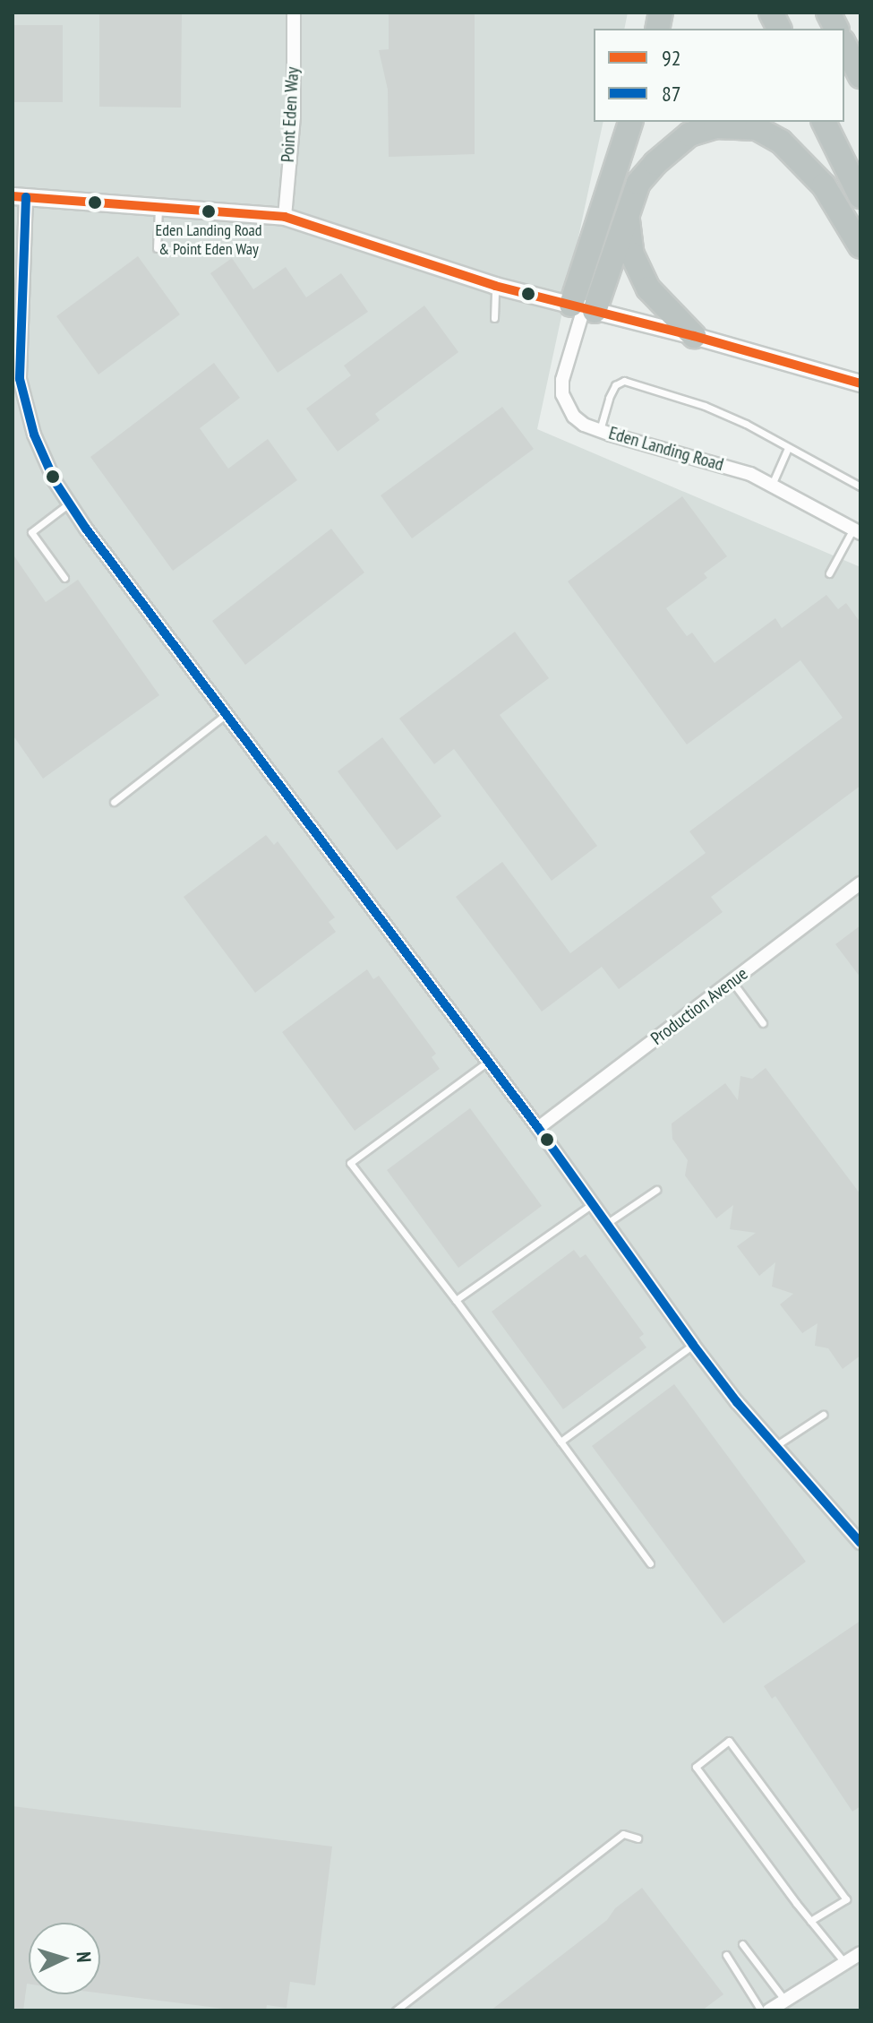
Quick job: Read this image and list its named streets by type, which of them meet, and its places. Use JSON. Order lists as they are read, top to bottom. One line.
{"streets":{"street":["Point Eden Way","Eden Landing Road","Production Avenue"]},"places":["Eden Landing Road & Point Eden Way"],"lines":["transit line 92","transit line 87"],"legend":["92","87"],"north":"right"}
